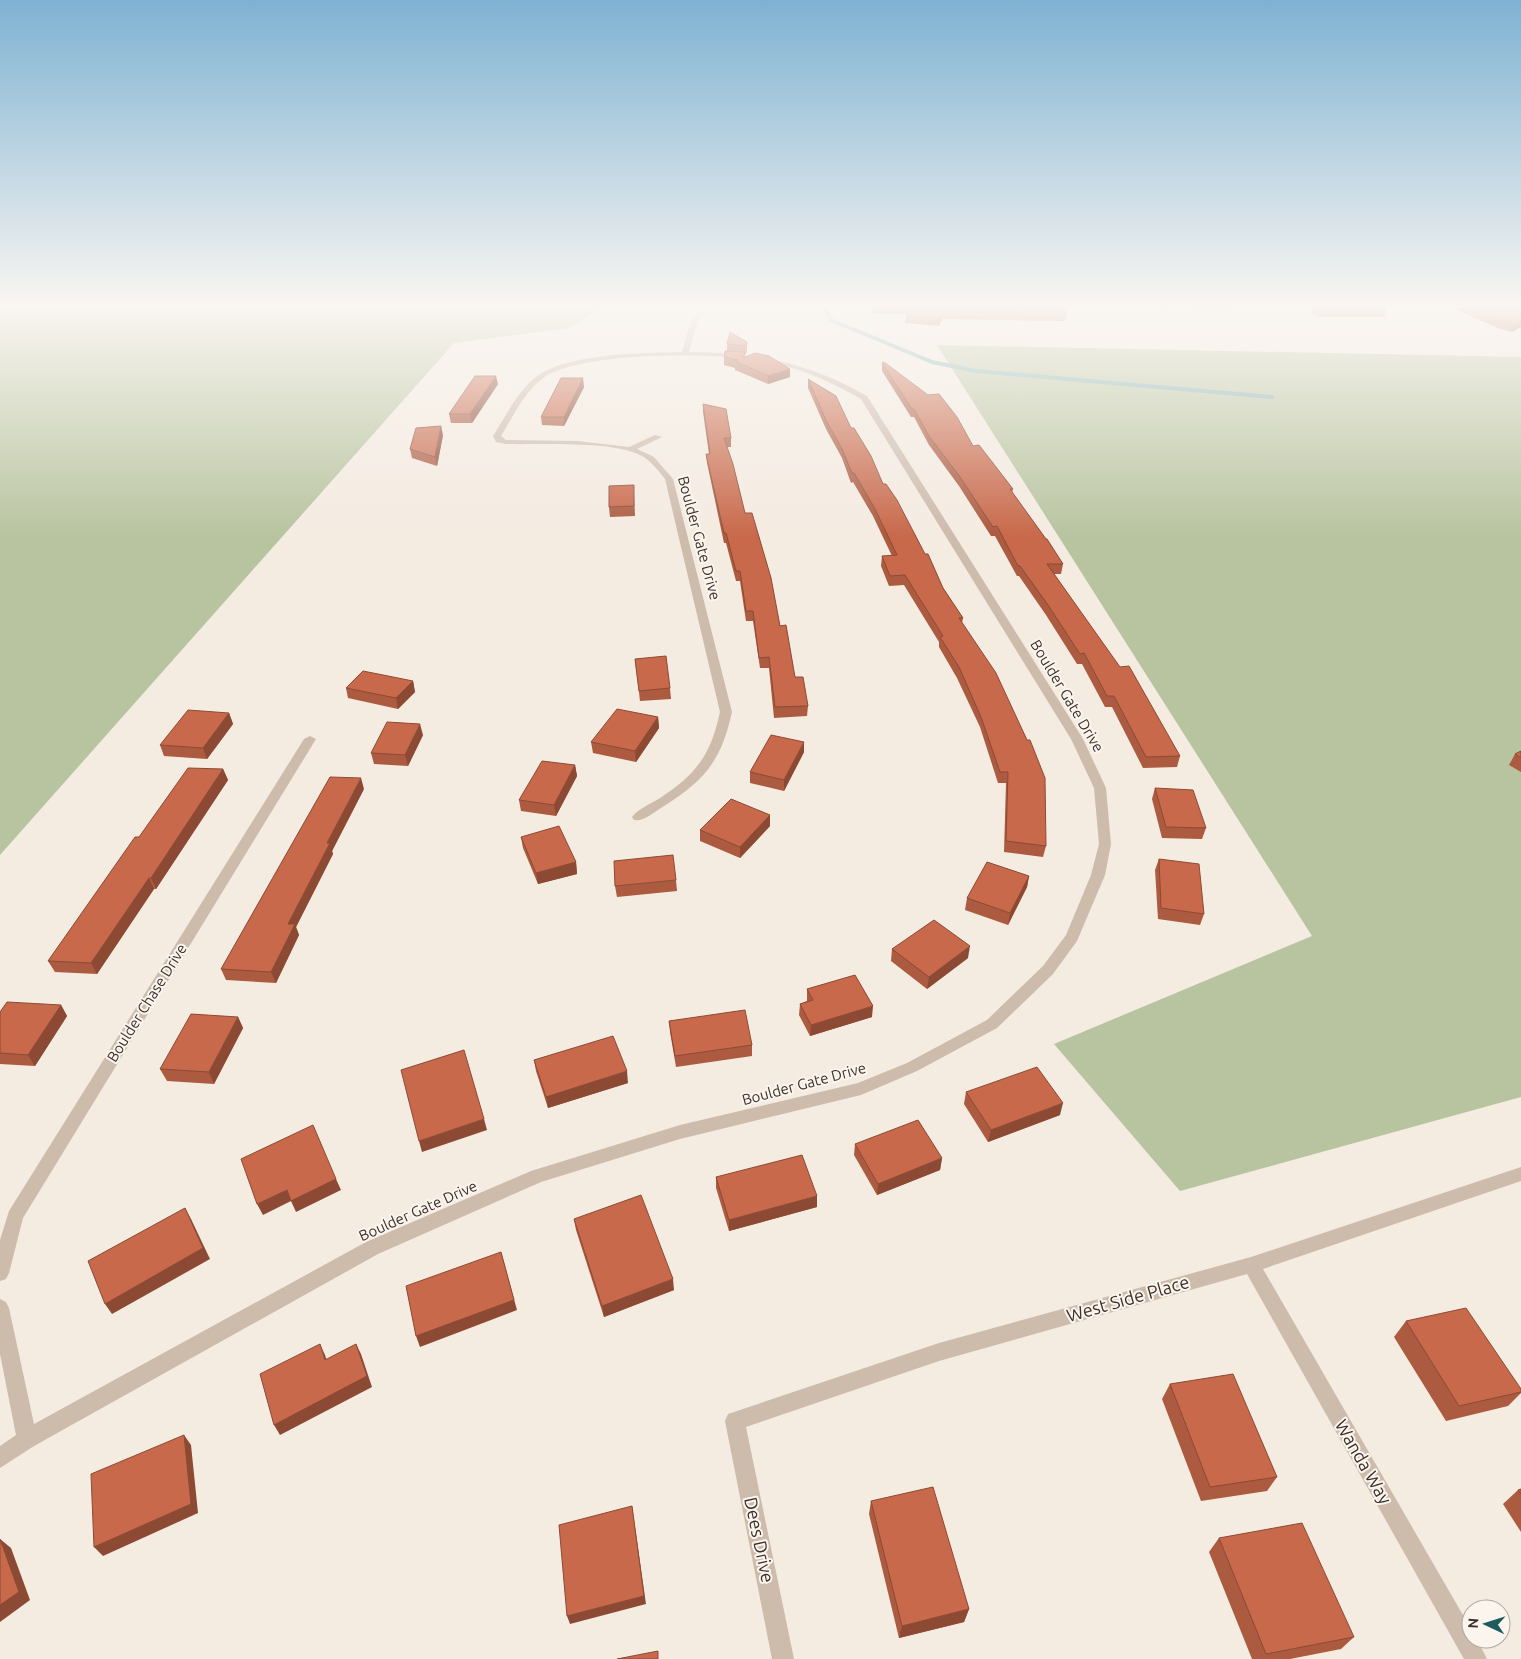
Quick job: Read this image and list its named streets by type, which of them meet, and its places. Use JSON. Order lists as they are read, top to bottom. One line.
{"streets":{"street":["Boulder Gate Drive","Boulder Chase Drive","West Side Place","Wanda Way","Dees Drive"]},"crossings":[["West Side Place","Wanda Way"],["West Side Place","Dees Drive"]],"north":"left"}
